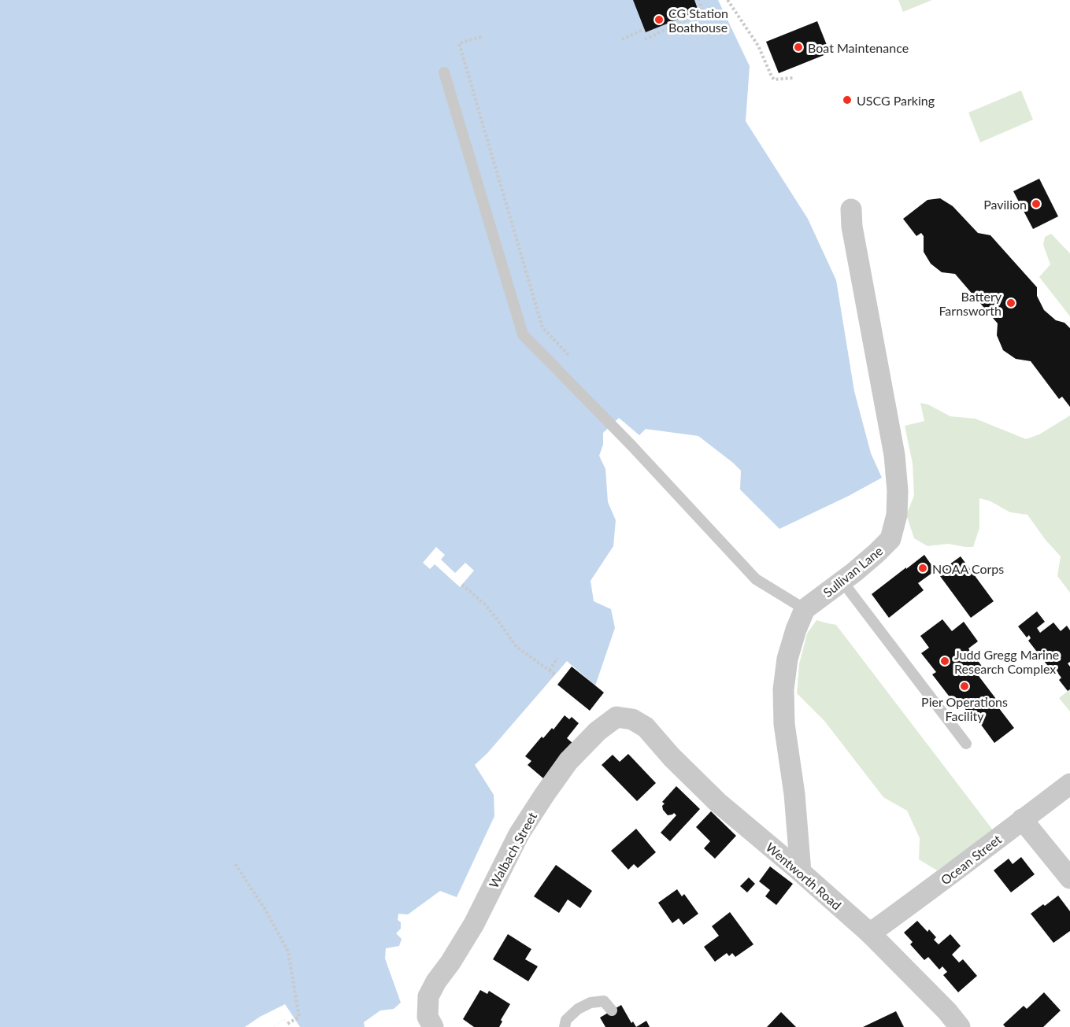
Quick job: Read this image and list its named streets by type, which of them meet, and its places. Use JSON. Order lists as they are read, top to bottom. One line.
{"streets":{"street":["Sullivan Lane","Walbach Street","Ocean Street","Wentworth Road"]},"crossings":[["Walbach Street","Wentworth Road"],["Ocean Street","Wentworth Road"]],"places":["CG Station Boathouse","Boat Maintenance","USCG Parking","Pavilion","Battery Farnsworth","NOAA Corps","Judd Gregg Marine Research Complex","Pier Operations Facility"]}
